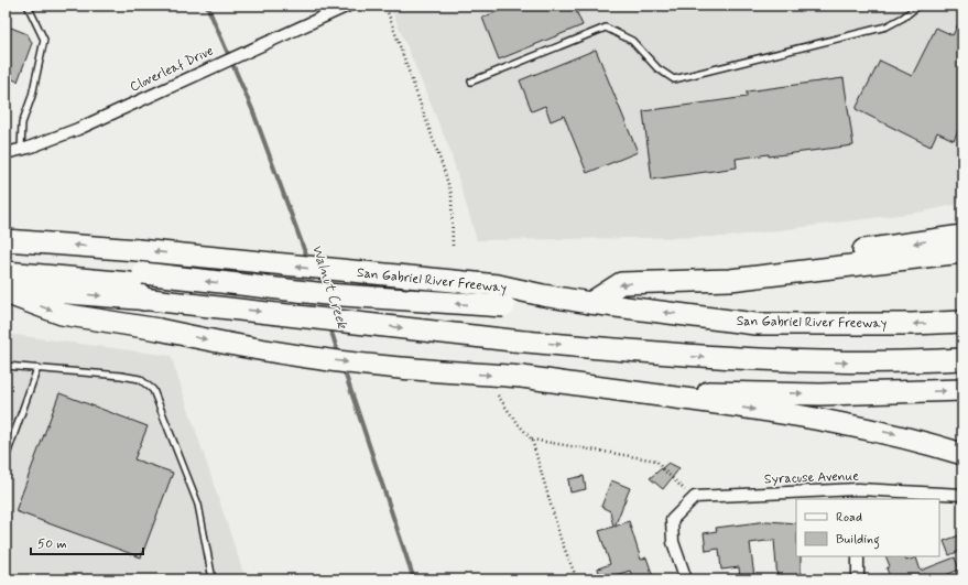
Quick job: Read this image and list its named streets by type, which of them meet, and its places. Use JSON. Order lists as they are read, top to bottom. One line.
{"streets":{"highway":["San Gabriel River Freeway"],"street":["Cloverleaf Drive","Syracuse Avenue"]},"water":["Walnut Creek"],"legend":["Road","Building"],"scale_bar":"50 m"}
